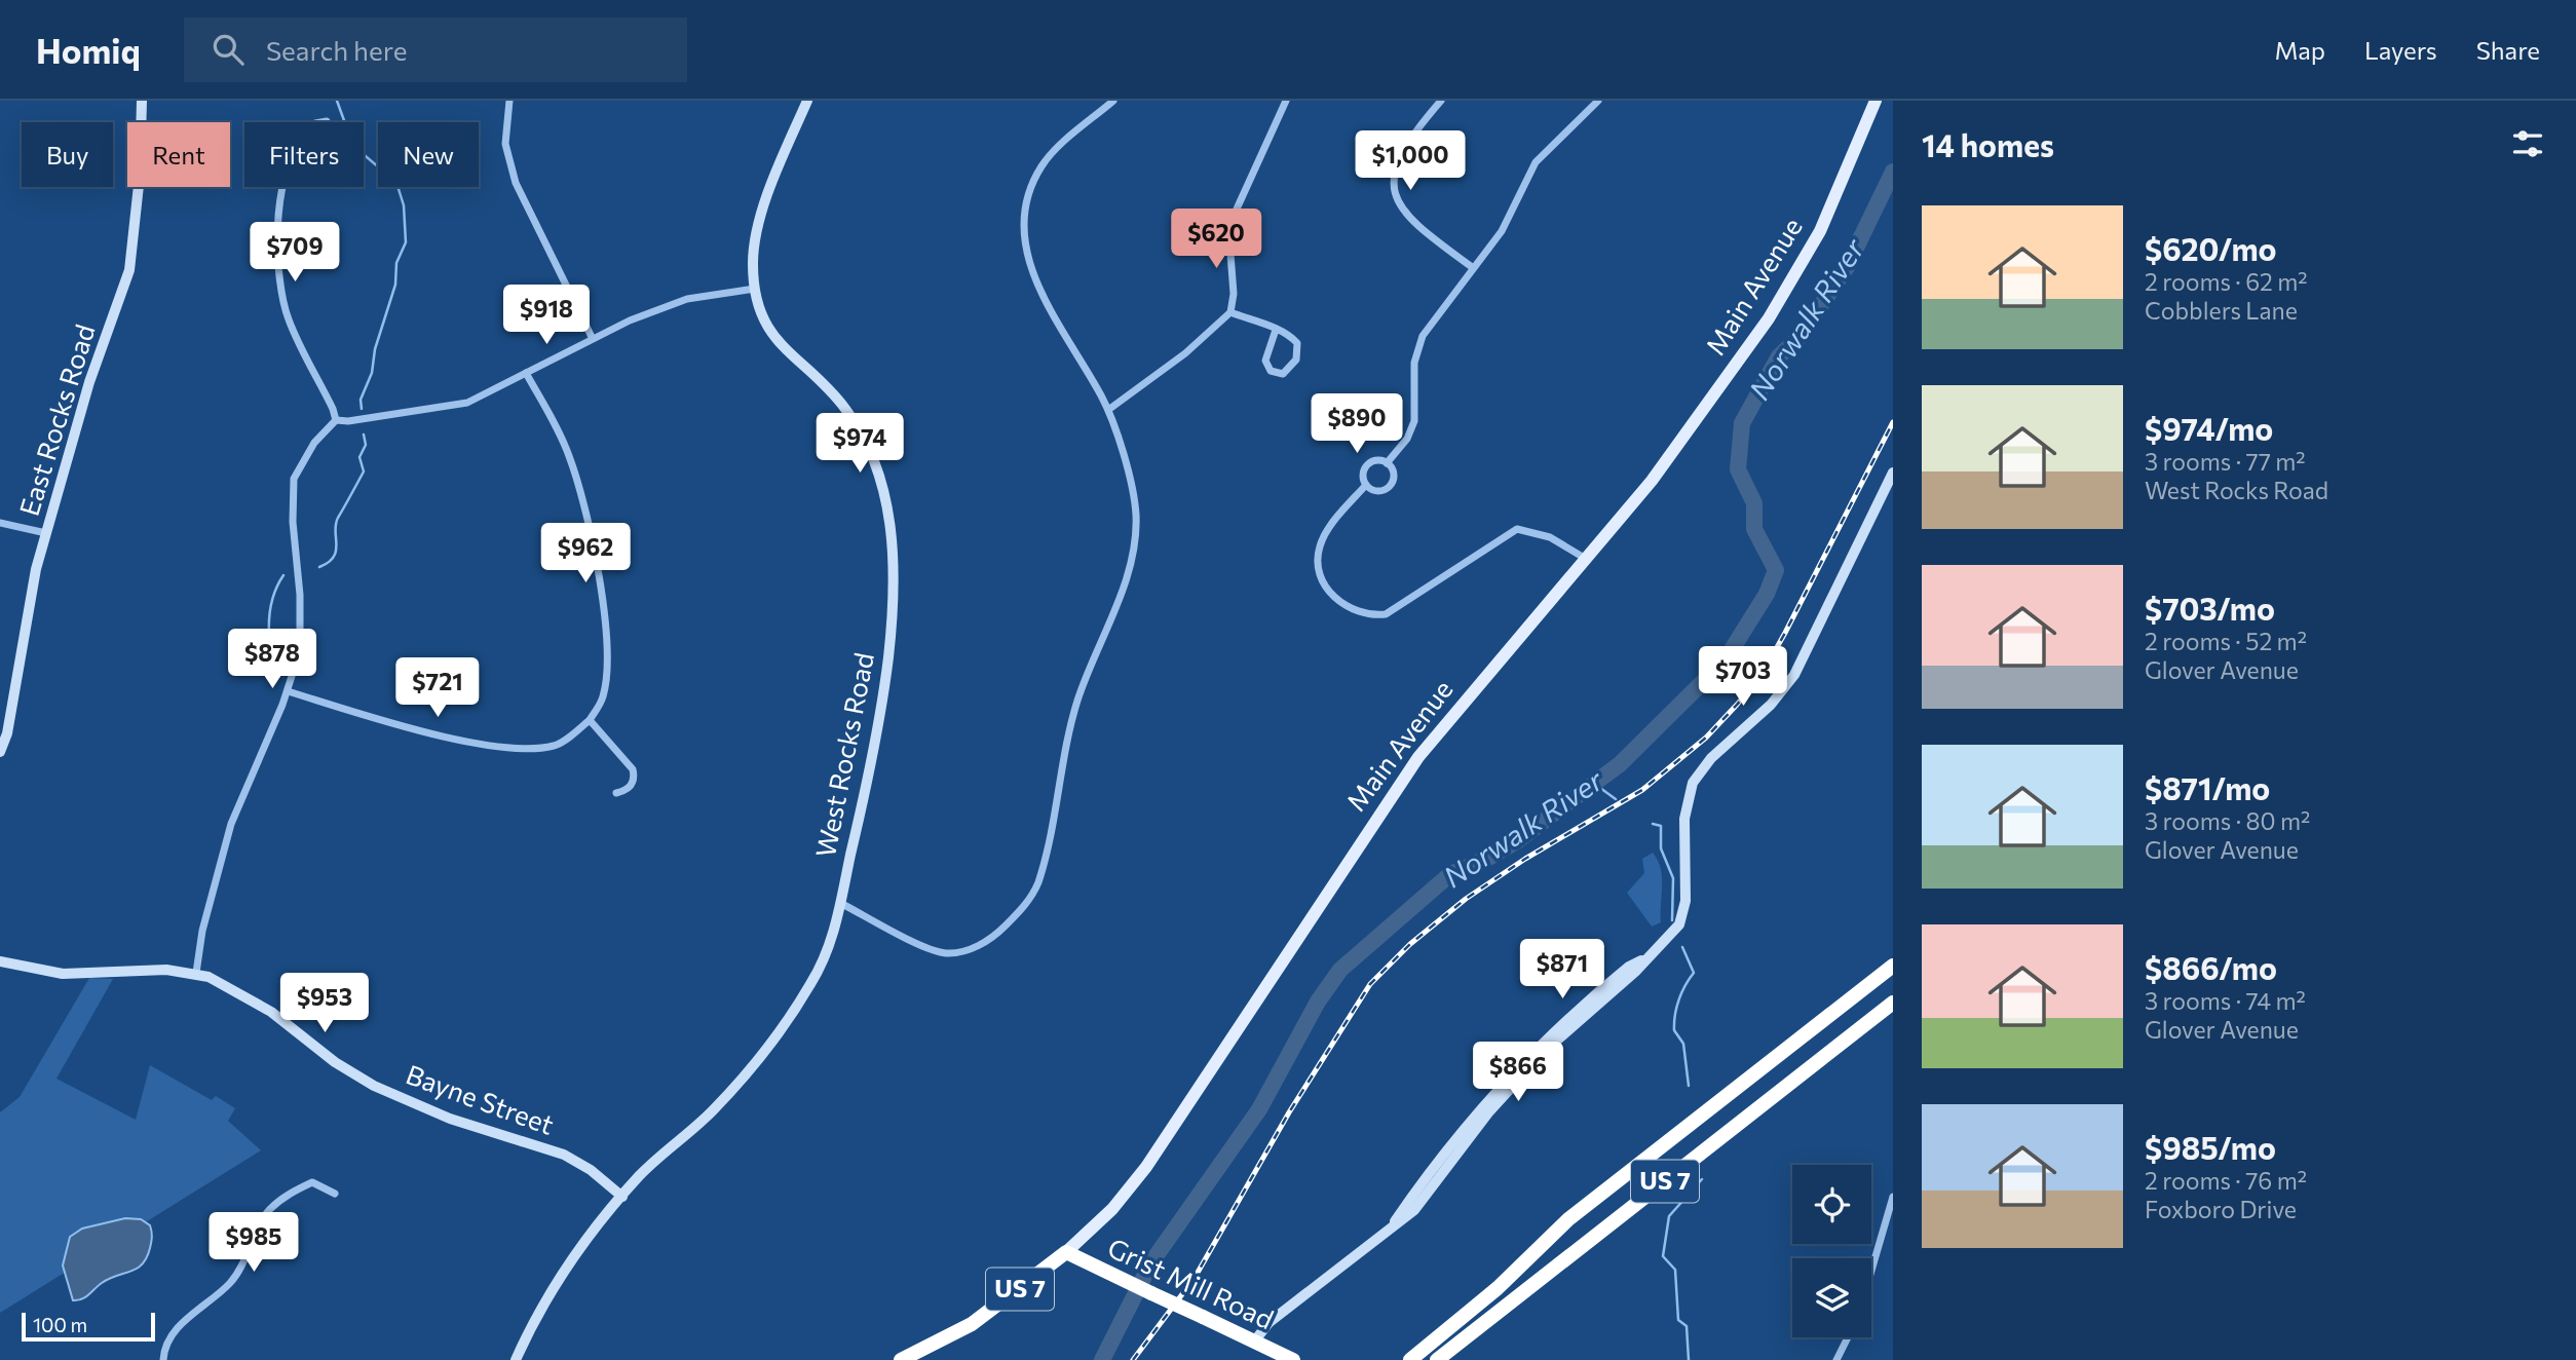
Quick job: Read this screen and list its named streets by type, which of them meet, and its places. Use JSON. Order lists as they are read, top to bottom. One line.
{"streets":{"highway":["Main Avenue","US 7","Grist Mill Road"],"street":["East Rocks Road","West Rocks Road","Bayne Street"]},"crossings":[["Main Avenue","Grist Mill Road"],["West Rocks Road","Bayne Street"]],"water":["Norwalk River"],"scale_bar":"100 m","page":{"header":"Homiq","search":"Search here","nav":["Map","Layers","Share"],"heading":"14 homes","chip":["Buy","Rent","Filters","New"],"price":["$1,000","$620","$709","$918","$890","$974","$962","$878","$703","$721","$871","$953","$866","$985"],"list":[{"name":"$620/mo","note":"2 rooms · 62 m² · Cobblers Lane"},{"name":"$974/mo","note":"3 rooms · 77 m² · West Rocks Road"},{"name":"$703/mo","note":"2 rooms · 52 m² · Glover Avenue"},{"name":"$871/mo","note":"3 rooms · 80 m² · Glover Avenue"},{"name":"$866/mo","note":"3 rooms · 74 m² · Glover Avenue"},{"name":"$985/mo","note":"2 rooms · 76 m² · Foxboro Drive"}],"scale":"100 m"}}
